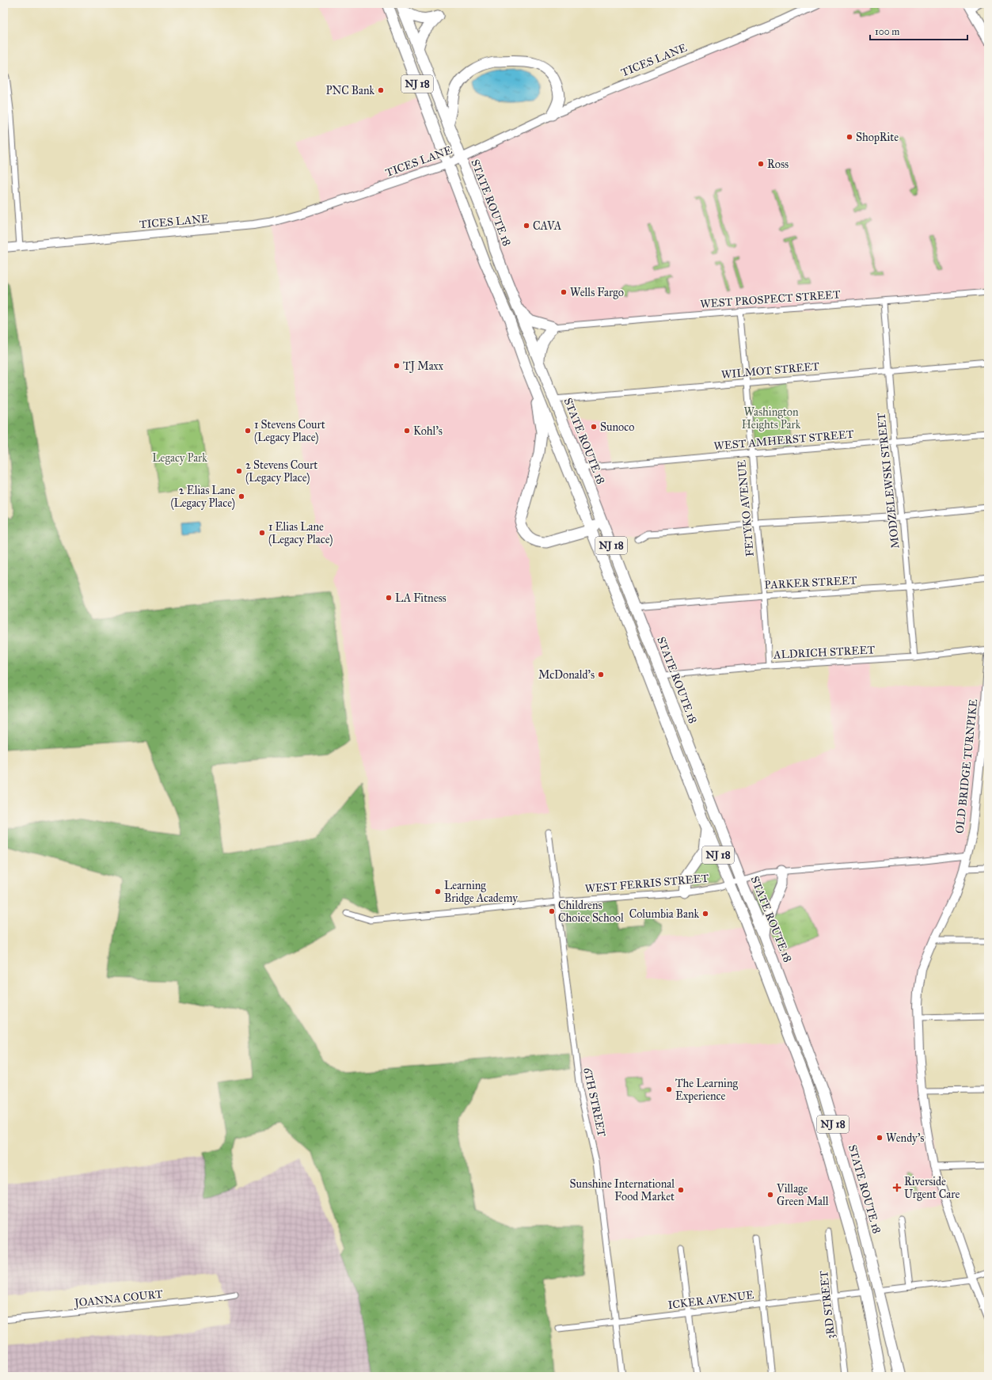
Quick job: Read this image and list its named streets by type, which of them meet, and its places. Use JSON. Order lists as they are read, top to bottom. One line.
{"streets":{"highway":["NJ 18","STATE ROUTE 18"],"street":["TICES LANE","WEST PROSPECT STREET","WILMOT STREET","WEST AMHERST STREET","MODZELEWSKI STREET","FETYKO AVENUE","PARKER STREET","ALDRICH STREET","OLD BRIDGE TURNPIKE","WEST FERRIS STREET","6TH STREET","JOANNA COURT","ICKER AVENUE","3RD STREET"]},"crossings":[["TICES LANE","NJ 18"],["TICES LANE","STATE ROUTE 18"],["NJ 18","WEST FERRIS STREET"],["NJ 18","ICKER AVENUE"],["STATE ROUTE 18","WILMOT STREET"],["STATE ROUTE 18","WEST AMHERST STREET"],["STATE ROUTE 18","PARKER STREET"],["STATE ROUTE 18","ALDRICH STREET"],["STATE ROUTE 18","WEST FERRIS STREET"],["WEST PROSPECT STREET","MODZELEWSKI STREET"],["WEST PROSPECT STREET","FETYKO AVENUE"],["WILMOT STREET","MODZELEWSKI STREET"],["WILMOT STREET","FETYKO AVENUE"],["WEST AMHERST STREET","MODZELEWSKI STREET"],["WEST AMHERST STREET","FETYKO AVENUE"],["MODZELEWSKI STREET","PARKER STREET"],["MODZELEWSKI STREET","ALDRICH STREET"],["FETYKO AVENUE","PARKER STREET"],["FETYKO AVENUE","ALDRICH STREET"],["OLD BRIDGE TURNPIKE","WEST FERRIS STREET"],["WEST FERRIS STREET","6TH STREET"],["6TH STREET","ICKER AVENUE"],["ICKER AVENUE","3RD STREET"]],"parks":["Washington Heights Park","Legacy Park"],"places":{"other":["PNC Bank","ShopRite","Ross","CAVA","Wells Fargo","TJ Maxx","Sunoco","1 Stevens Court (Legacy Place)","Kohl's","2 Stevens Court (Legacy Place)","2 Elias Lane (Legacy Place)","1 Elias Lane (Legacy Place)","LA Fitness","McDonald's","Learning Bridge Academy","Childrens Choice School","Columbia Bank","The Learning Experience","Wendy's","Sunshine International Food Market","Village Green Mall"],"health":["Riverside Urgent Care"]},"scale_bar":"100 m"}
